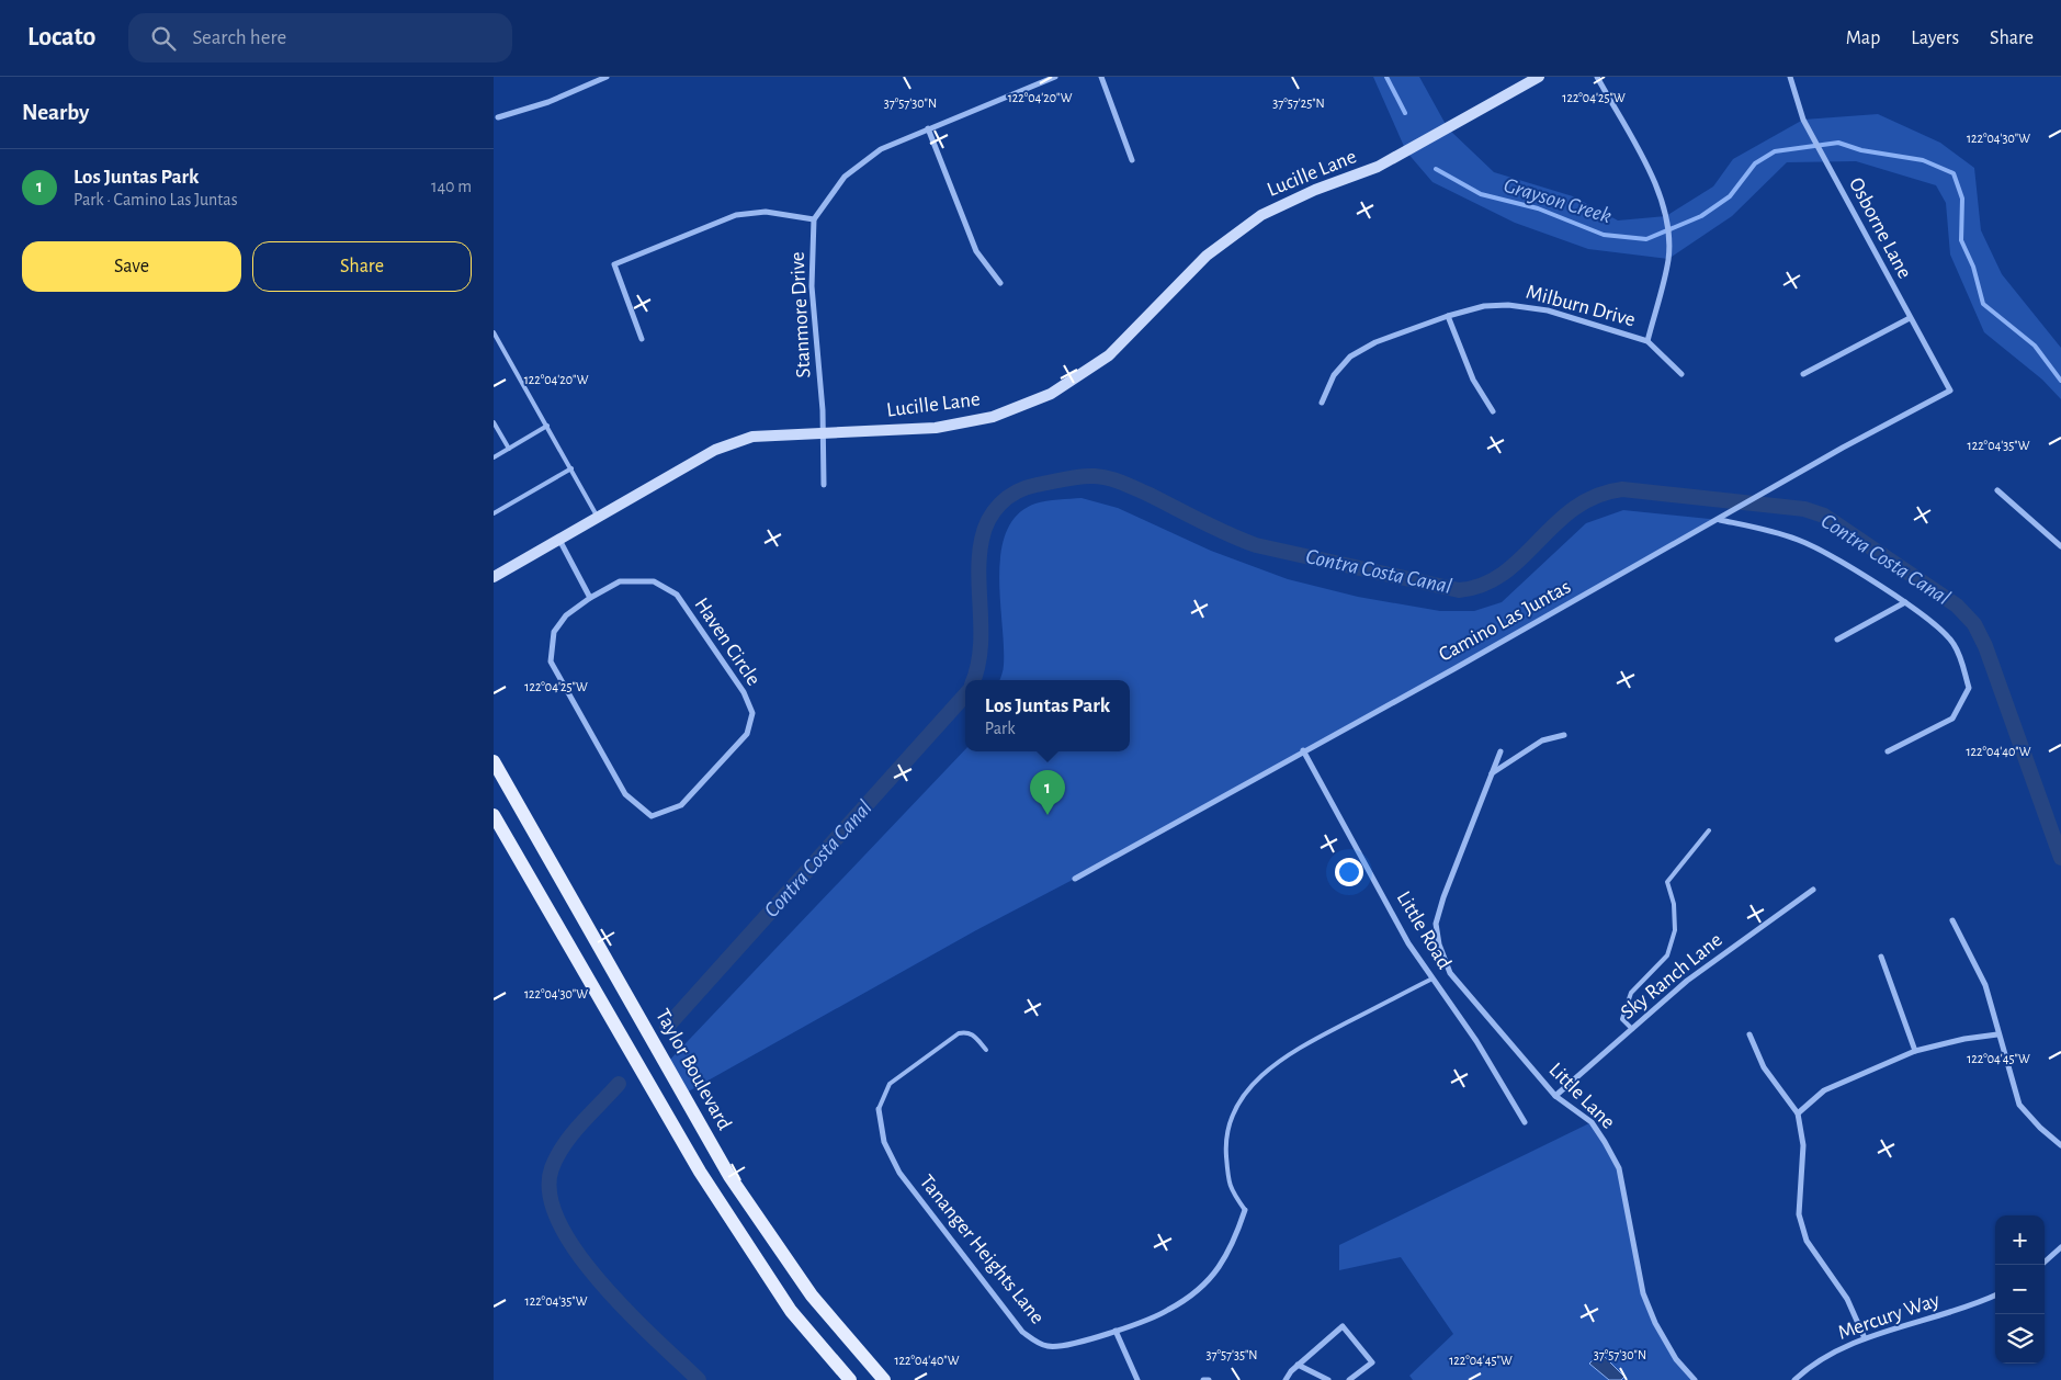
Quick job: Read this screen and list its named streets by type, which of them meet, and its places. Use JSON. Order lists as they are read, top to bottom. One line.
{"streets":{"main road":["Taylor Boulevard"],"street":["Lucille Lane","Osborne Lane","Milburn Drive","Stanmore Drive","Camino Las Juntas","Haven Circle","Little Road","Sky Ranch Lane","Little Lane","Tananger Heights Lane","Mercury Way"]},"crossings":[["Lucille Lane","Stanmore Drive"],["Osborne Lane","Camino Las Juntas"],["Camino Las Juntas","Little Road"],["Sky Ranch Lane","Little Lane"]],"water":["Grayson Creek","Contra Costa Canal"],"page":{"header":"Locato","search":"Search here","nav":["Map","Layers","Share"],"heading":"Nearby","list":[{"mark":"1","name":"Los Juntas Park","note":"Park · Camino Las Juntas","value":"140 m"}],"buttons":["Save","Share"],"popup":["Los Juntas Park","Park"],"pins":"1","map_buttons":["+","−"]},"coordinates":["122°04'20\"W","122°04'25\"W","37°57'30\"N","37°57'25\"N","122°04'30\"W","122°04'35\"W","122°04'40\"W","122°04'45\"W","37°57'35\"N"]}
